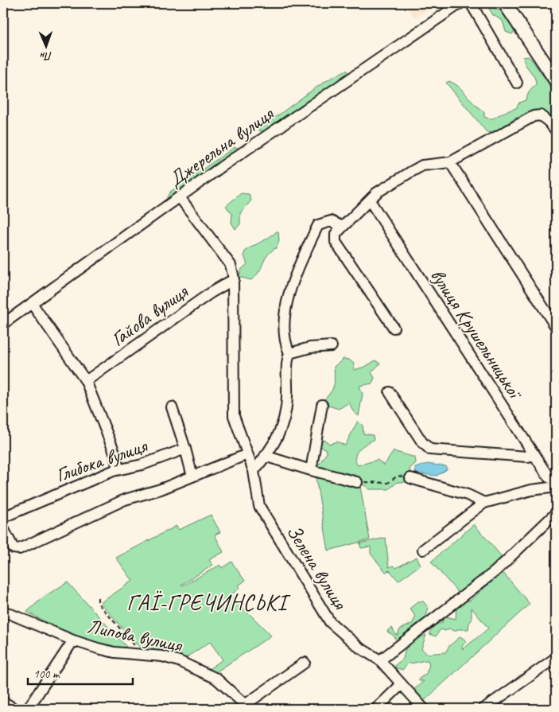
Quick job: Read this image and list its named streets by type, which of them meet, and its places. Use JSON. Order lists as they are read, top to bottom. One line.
{"streets":{"street":["Джерельна вулиця","Гайова вулиця","вулиця Крушельницької","Глибока вулиця","Зелена вулиця","Липова вулиця"]},"districts":["ГАЇ-ГРЕЧИНСЬКІ"],"scale_bar":"100 m","north":"bottom"}
